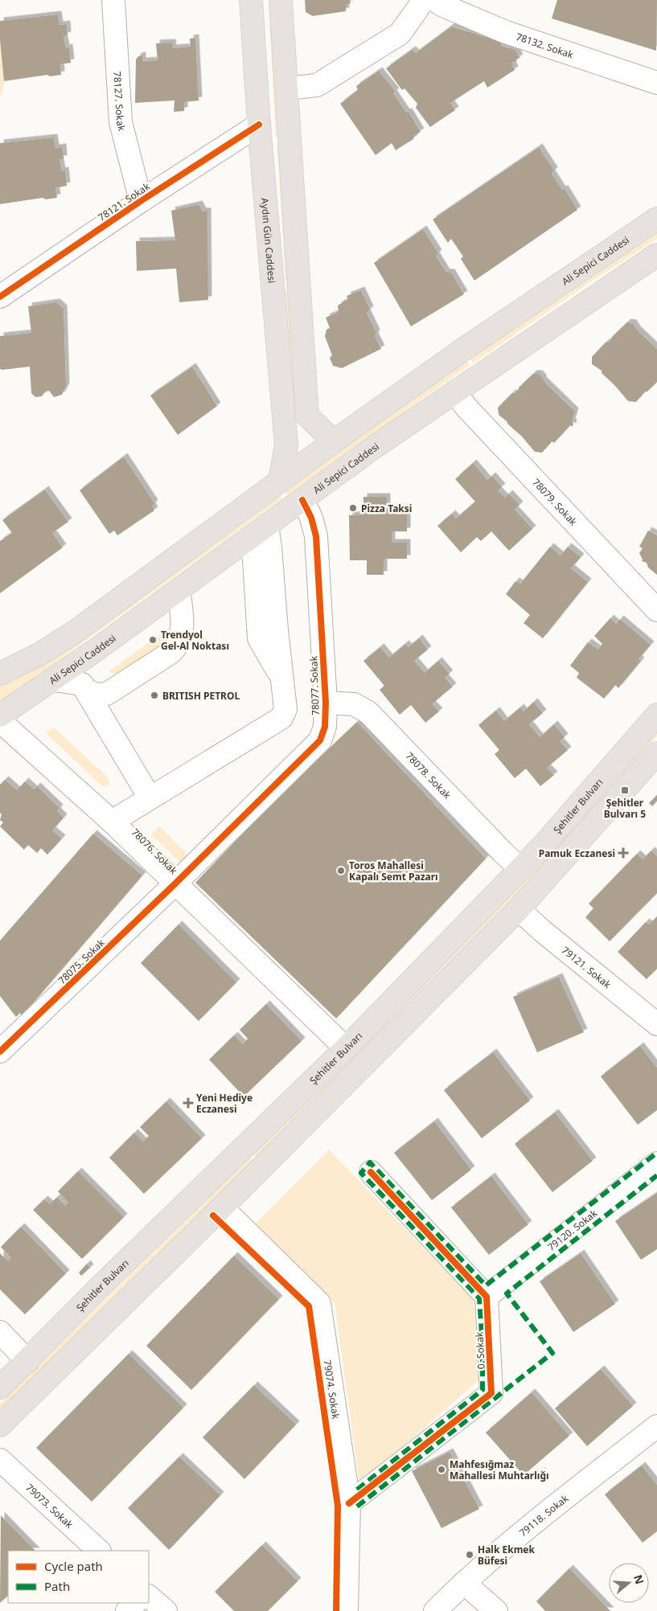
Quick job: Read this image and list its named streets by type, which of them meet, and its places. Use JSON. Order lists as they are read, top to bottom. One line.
{"streets":{"main road":["Aydın Gün Caddesi","Ali Sepici Caddesi","Şehitler Bulvarı"],"street":["78132. Sokak","78127. Sokak","78121. Sokak","78079. Sokak","78077. Sokak","78078. Sokak","78076. Sokak","78075. Sokak","79121. Sokak","79120. Sokak","0. Sokak","79074. Sokak","79073. Sokak","79118. Sokak"]},"crossings":[["78127. Sokak","78121. Sokak"],["78121. Sokak","Aydın Gün Caddesi"],["Aydın Gün Caddesi","Ali Sepici Caddesi"],["Ali Sepici Caddesi","78079. Sokak"],["Ali Sepici Caddesi","78077. Sokak"],["78077. Sokak","78078. Sokak"],["78077. Sokak","78076. Sokak"],["78077. Sokak","78075. Sokak"],["78078. Sokak","Şehitler Bulvarı"],["Şehitler Bulvarı","78076. Sokak"],["78076. Sokak","78075. Sokak"],["79120. Sokak","0. Sokak"],["0. Sokak","79074. Sokak"]],"places":{"other":["Pizza Taksi","Trendyol Gel-Al Noktası","BRITISH PETROL","Toros Mahallesi Kapalı Semt Pazarı","Mahfesığmaz Mahallesi Muhtarlığı","Halk Ekmek Büfesi"],"transit":["Şehitler Bulvarı 5"],"health":["Pamuk Eczanesi","Yeni Hediye Eczanesi"]},"legend":["Cycle path","Path"],"north":"right"}
